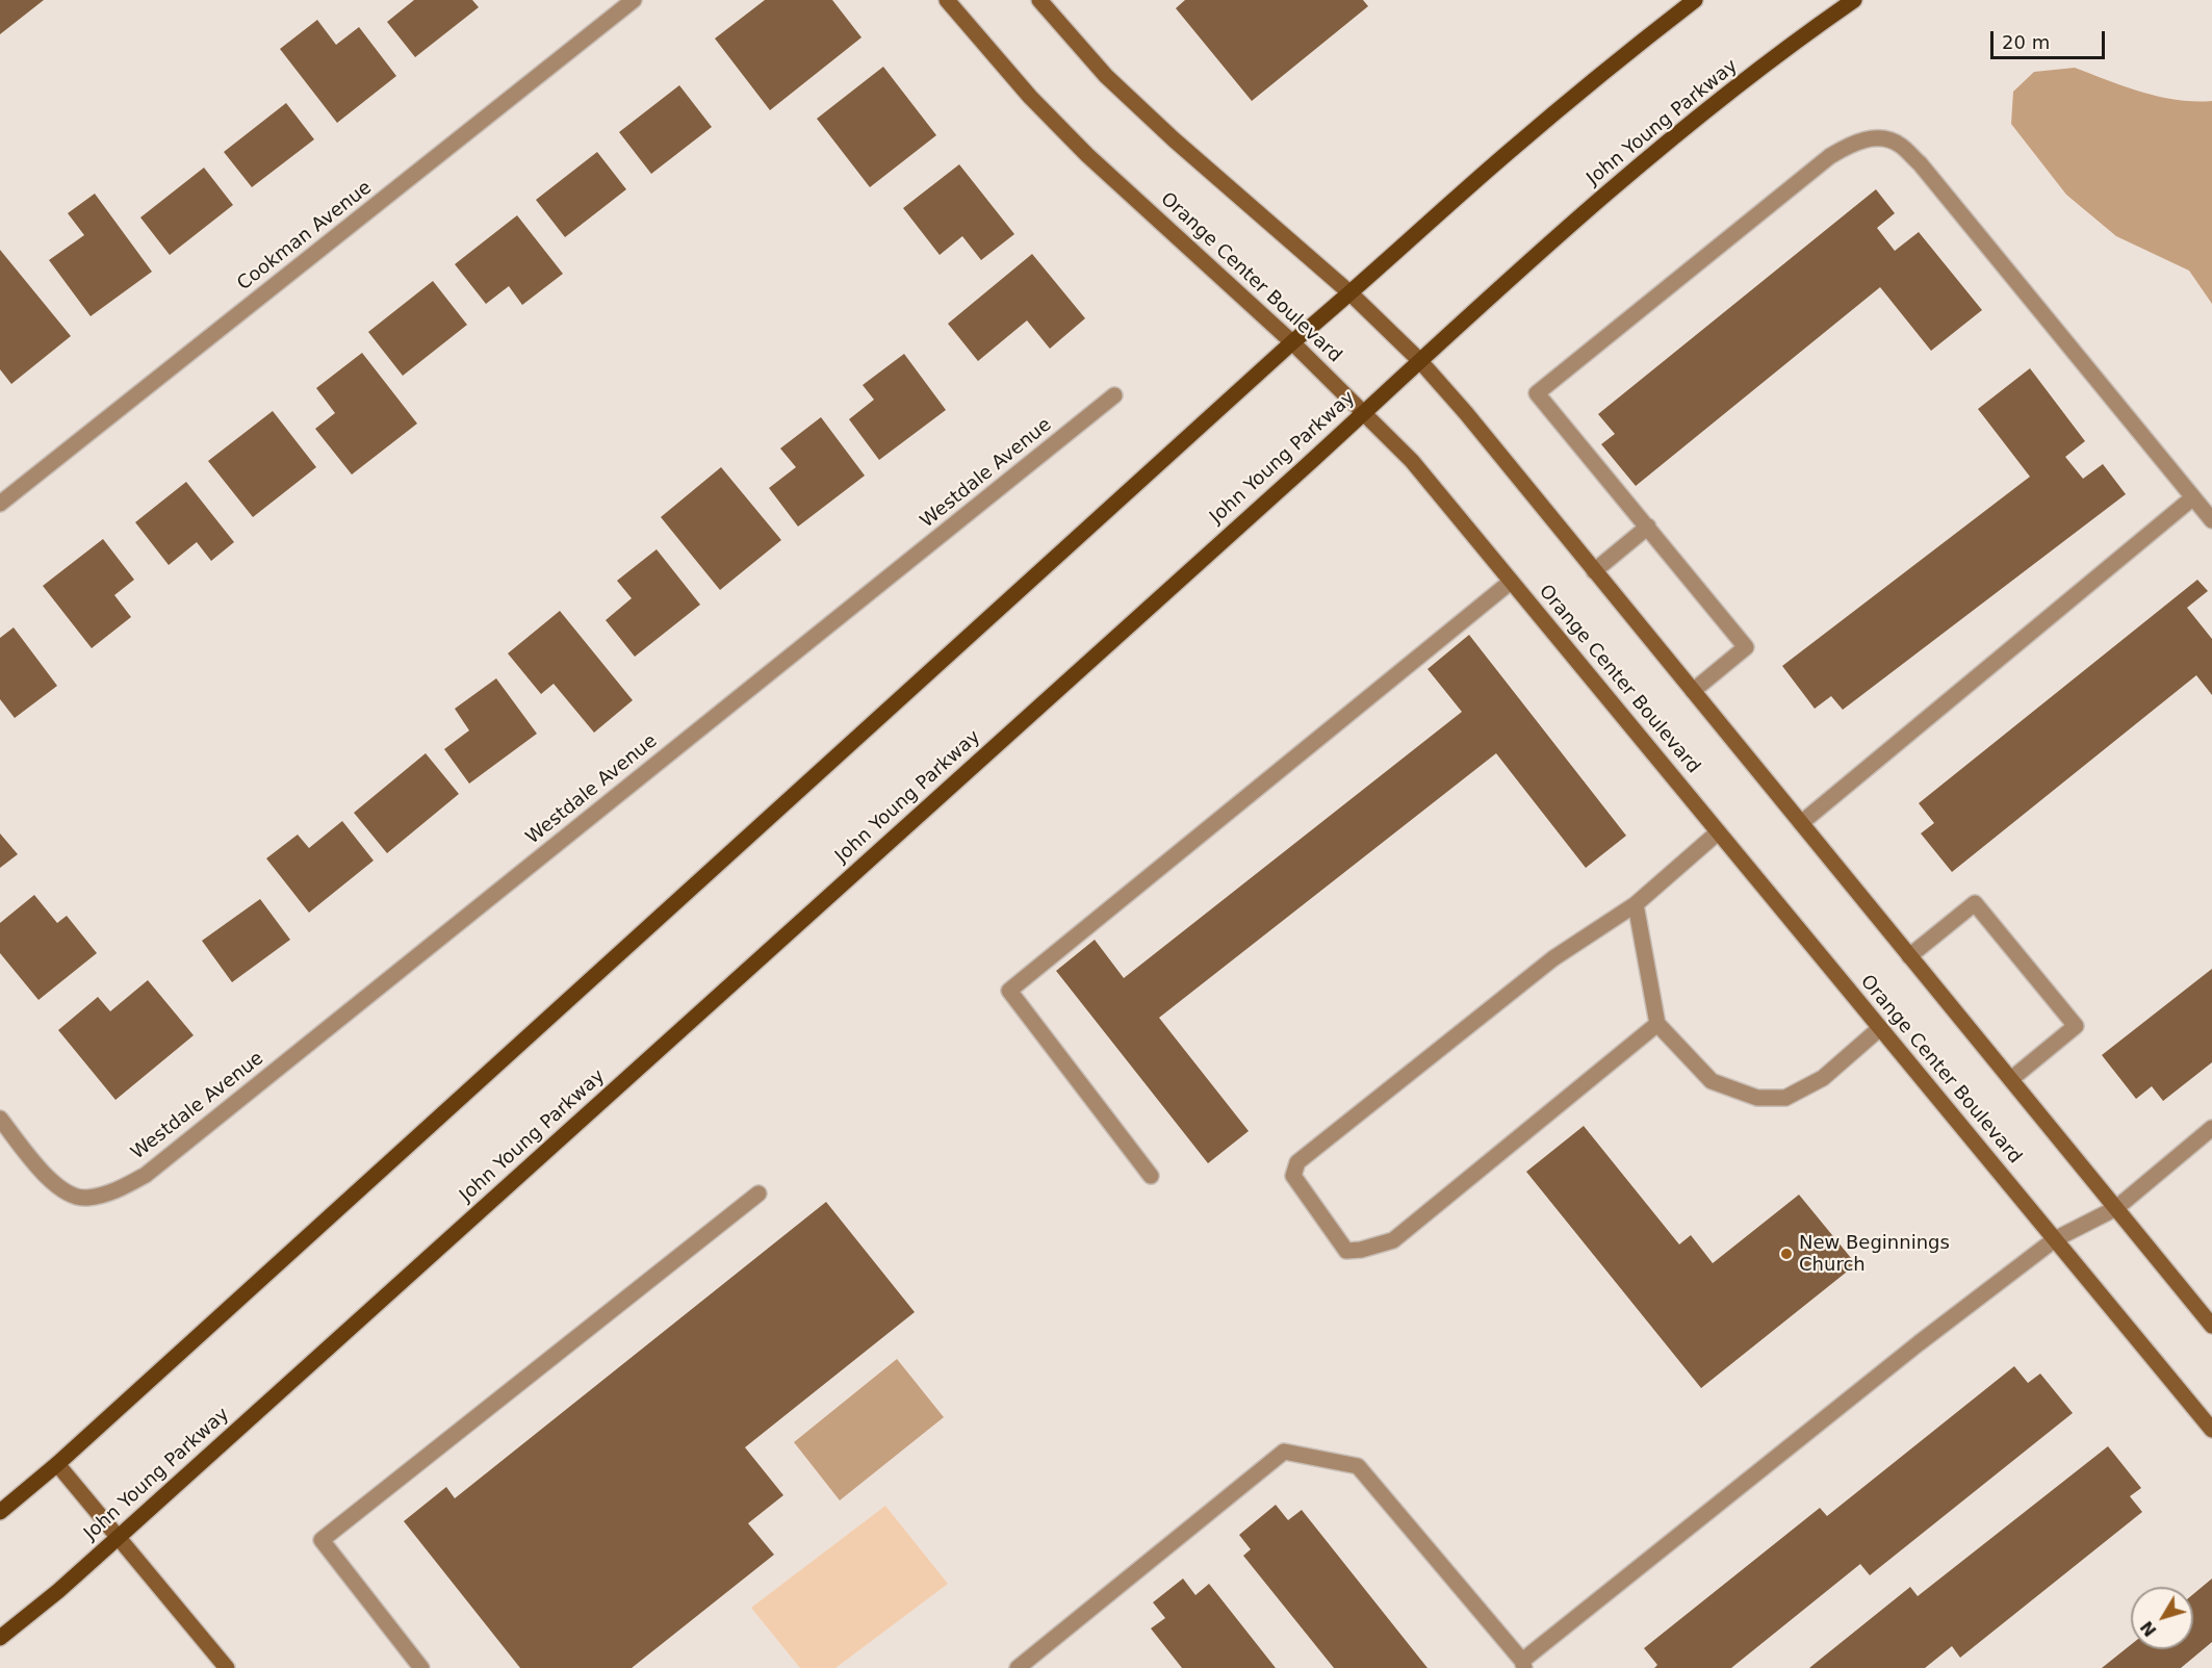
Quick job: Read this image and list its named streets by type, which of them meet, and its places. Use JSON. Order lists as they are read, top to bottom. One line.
{"streets":{"main road":["John Young Parkway"],"street":["Cookman Avenue","Orange Center Boulevard","Westdale Avenue"]},"crossings":[["John Young Parkway","Orange Center Boulevard"]],"places":["New Beginnings Church"],"scale_bar":"20 m","north":"bottom left"}
